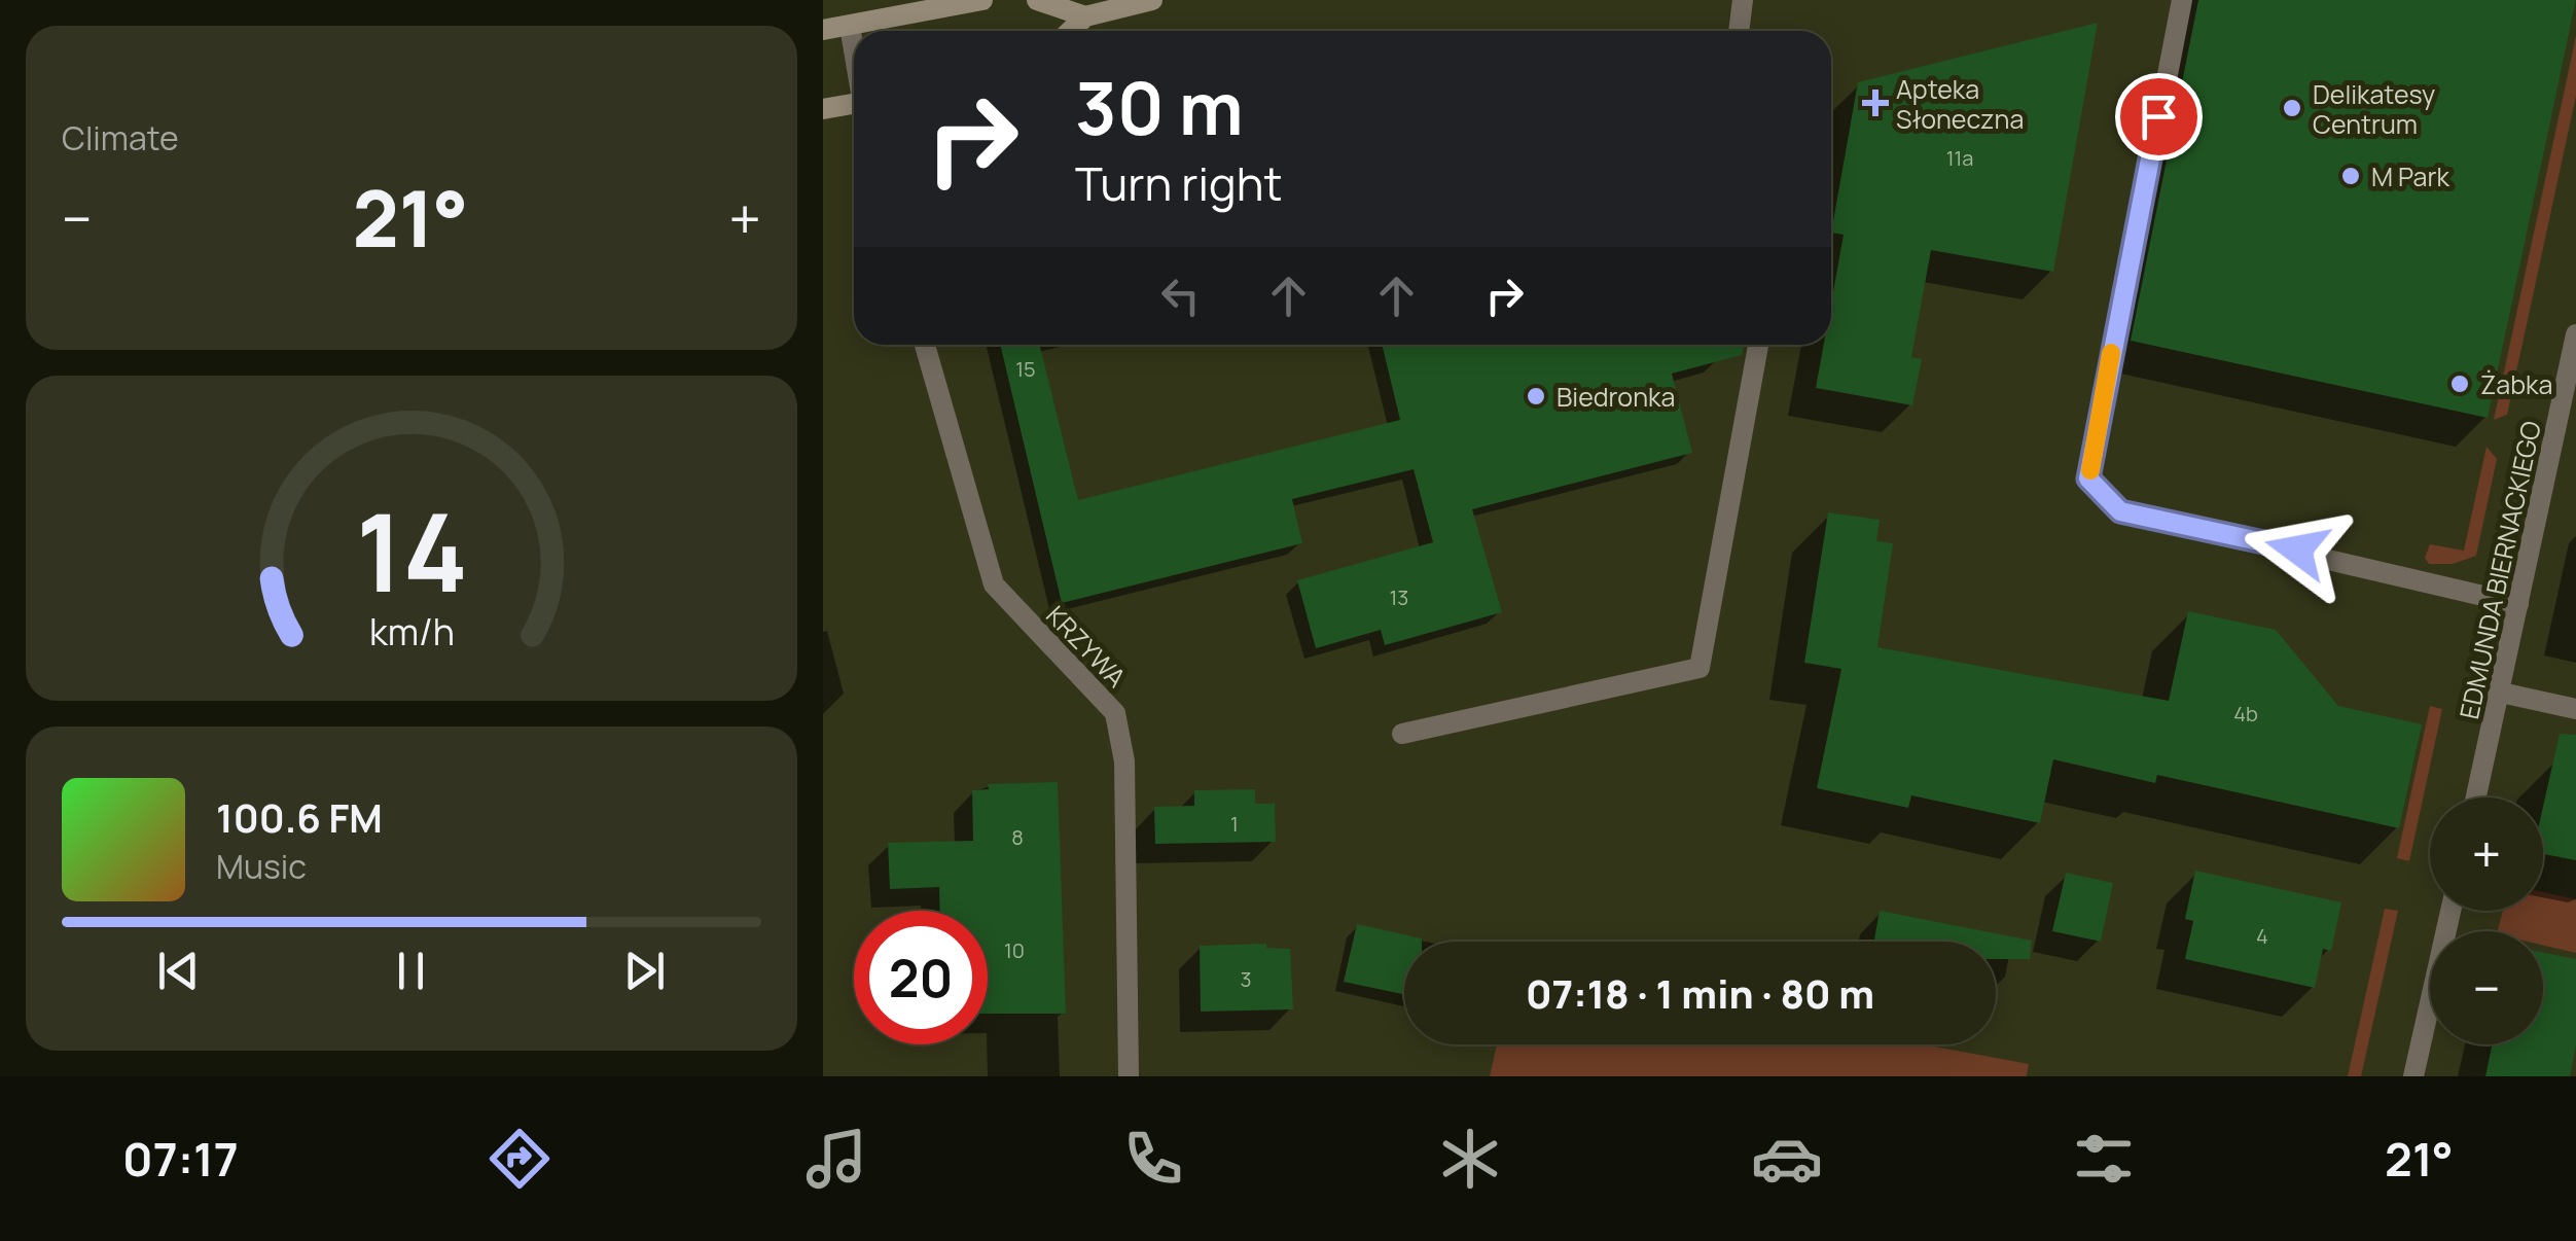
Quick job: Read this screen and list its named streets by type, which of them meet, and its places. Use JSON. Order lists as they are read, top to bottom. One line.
{"streets":{"street":["EDMUNDA BIERNACKIEGO","KRZYWA"]},"places":{"health":["Apteka Słoneczna"],"other":["Delikatesy Centrum","M Park","Żabka","Biedronka"]},"house_numbers":["11a","15","13","4b","1","8","4","10","3"],"page":{"tile":"Climate","turn":["30 m","Turn right"],"heat":["−","21°","+"],"song":["100.6 FM","Music"],"map_buttons":["+","−"],"limit":"20","trip":"07:18 · 1 min · 80 m","tabs":["07:17","21°"],"gauge":["14","km/h"]}}
